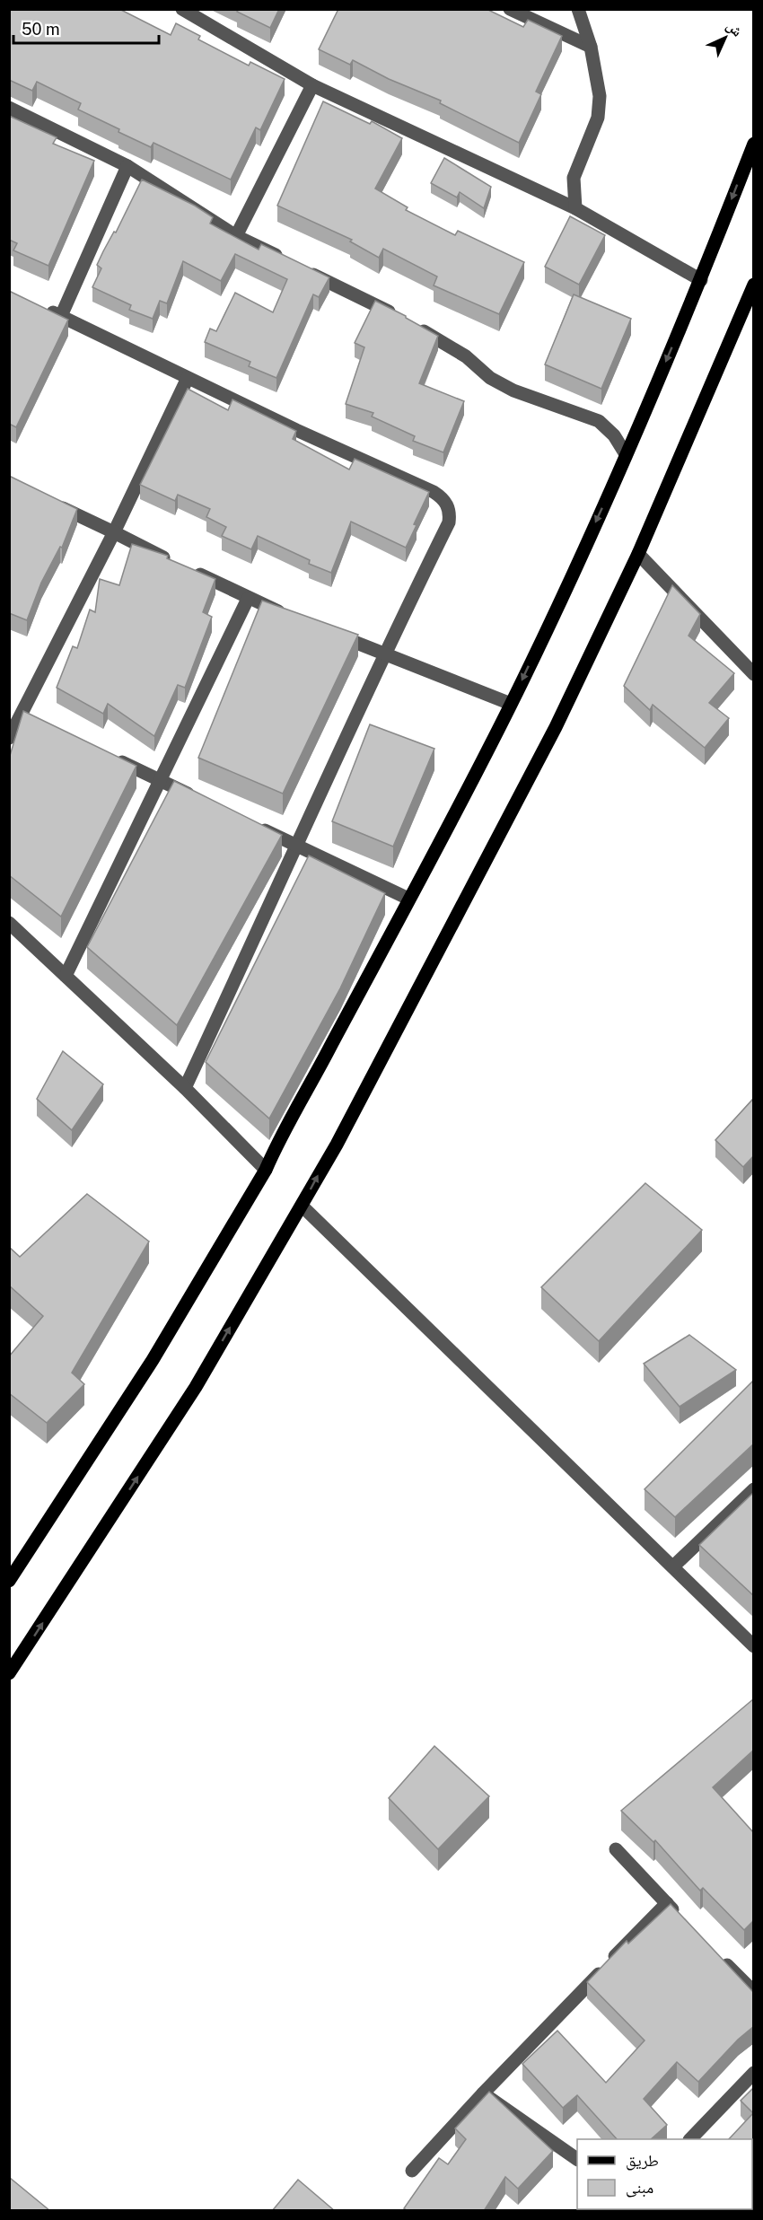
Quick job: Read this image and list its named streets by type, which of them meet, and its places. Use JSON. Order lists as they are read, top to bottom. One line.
{"legend":["طريق","مبنى"],"scale_bar":"50 m","north":"top right"}
